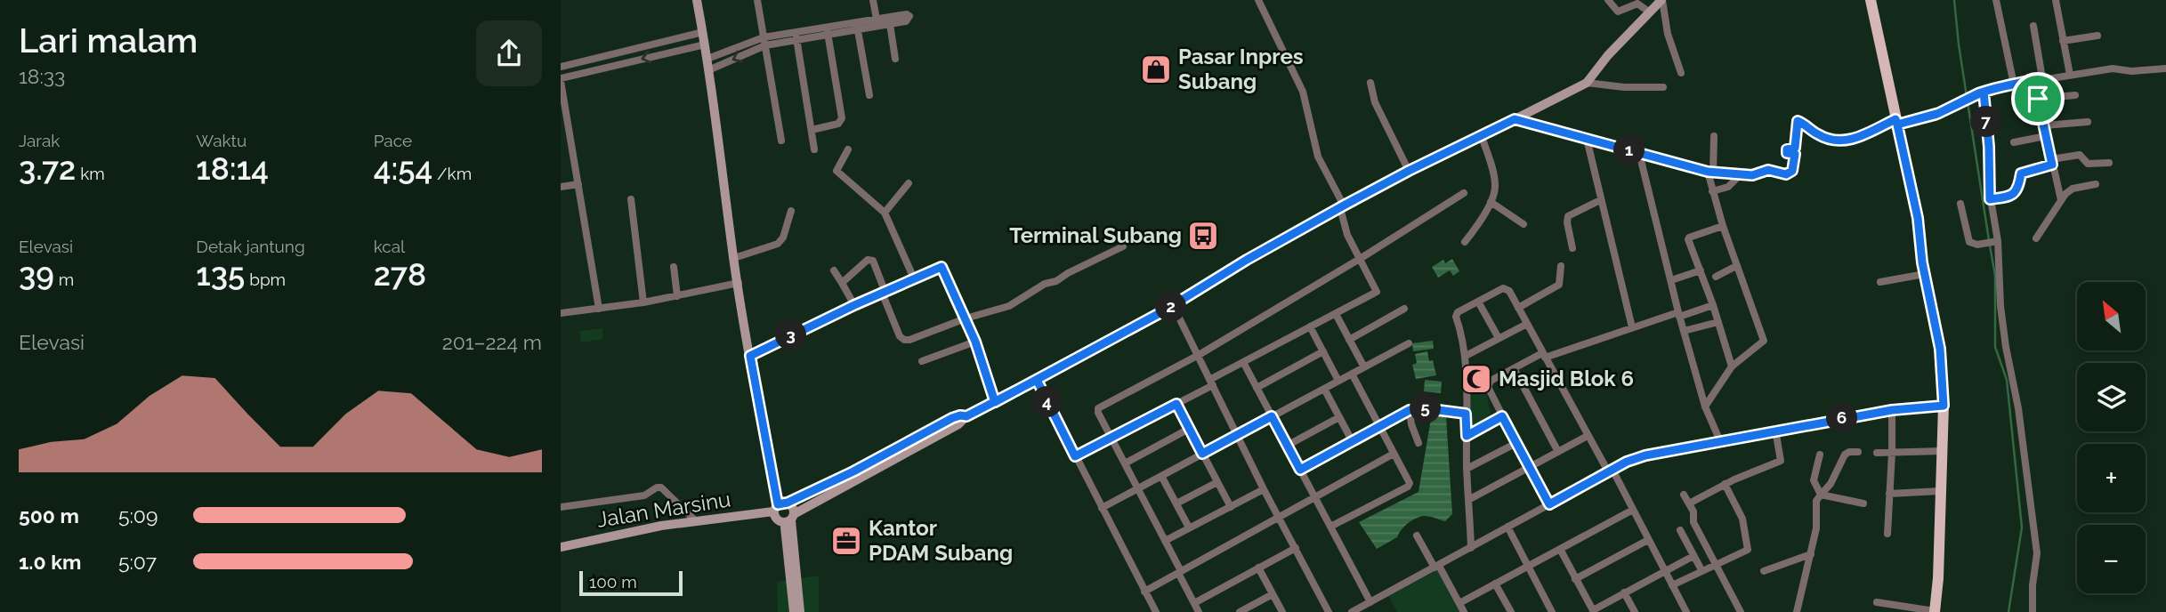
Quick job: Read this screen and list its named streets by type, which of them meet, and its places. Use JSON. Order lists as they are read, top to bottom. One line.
{"streets":{"street":["Jalan Marsinu"]},"places":{"shop":["Pasar Inpres Subang"],"bus stop":["Terminal Subang"],"mosque":["Masjid Blok 6"],"office":["Kantor PDAM Subang"]},"scale_bar":"100 m","north":"top left","page":{"heading":["Lari malam","18:33"],"stats":[["Jarak","3.72 km"],["Waktu","18:14"],["Pace","4:54 /km"],["Elevasi","39 m"],["Detak jantung","135 bpm"],["kcal","278"]],"pins":["7","1","2","3","4","5","6"],"map_buttons":["+","−"],"chart":["Elevasi","201–224 m"],"list":[{"name":"500 m","note":"5:09"},{"name":"1.0 km","note":"5:07"}],"scale":"100 m"}}
